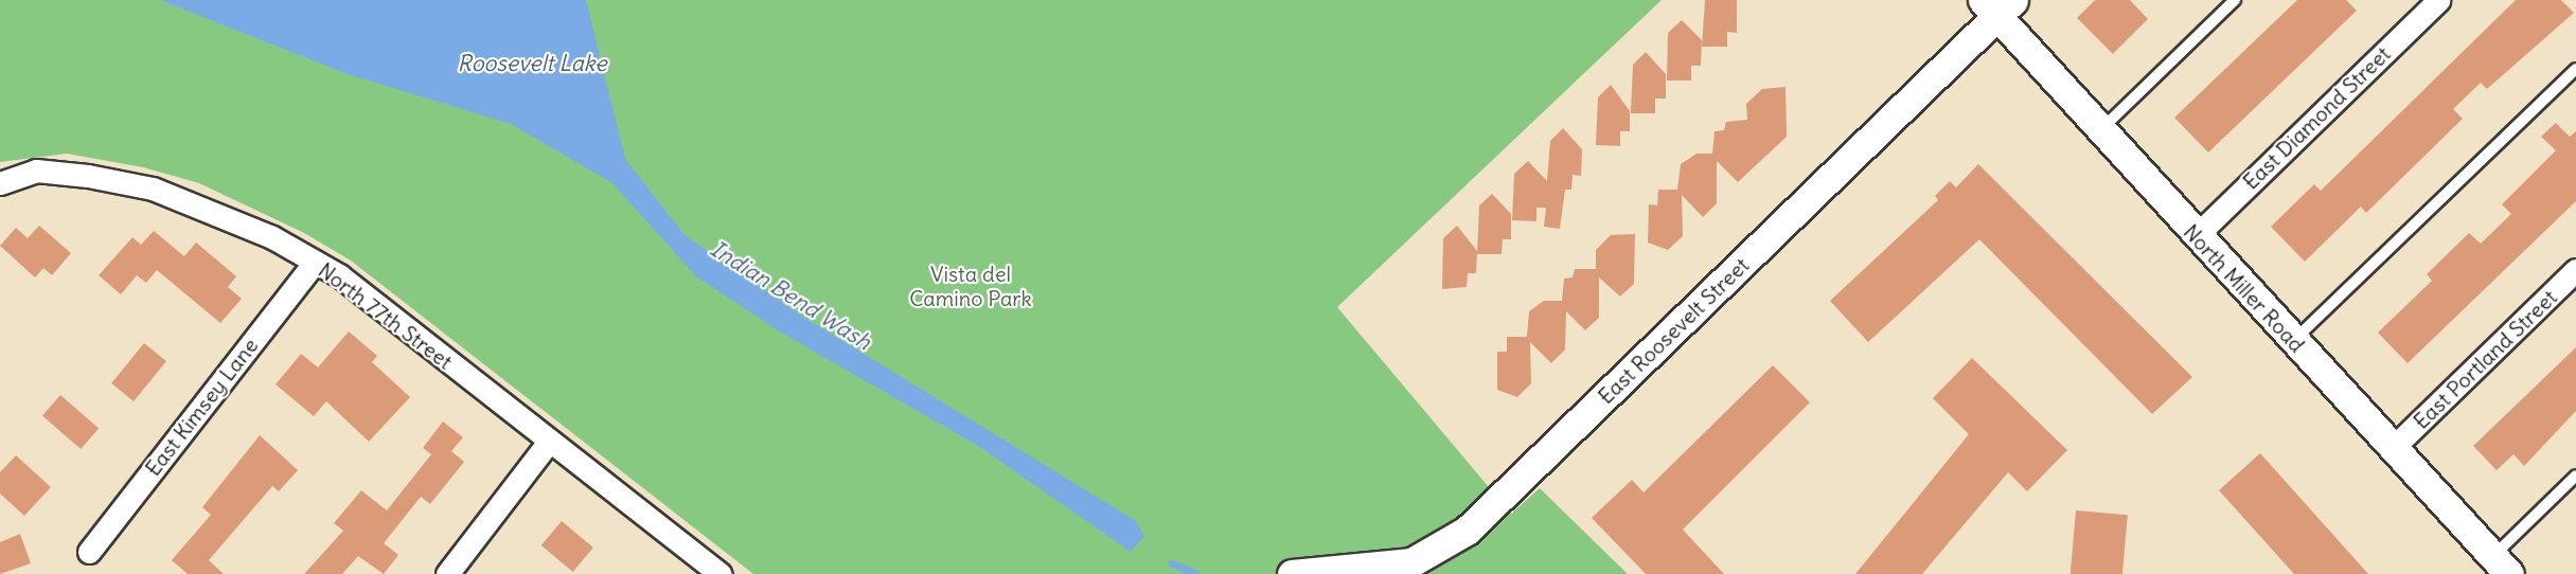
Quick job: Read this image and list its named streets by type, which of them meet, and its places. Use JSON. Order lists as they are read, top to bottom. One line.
{"streets":{"street":["East Diamond Street","North Miller Road","North 77th Street","East Roosevelt Street","East Portland Street","East Kimsey Lane"]},"crossings":[["East Diamond Street","North Miller Road"],["North Miller Road","East Roosevelt Street"],["North Miller Road","East Portland Street"],["North 77th Street","East Kimsey Lane"]],"water":["Roosevelt Lake","Indian Bend Wash"],"parks":["Vista del Camino Park"]}
